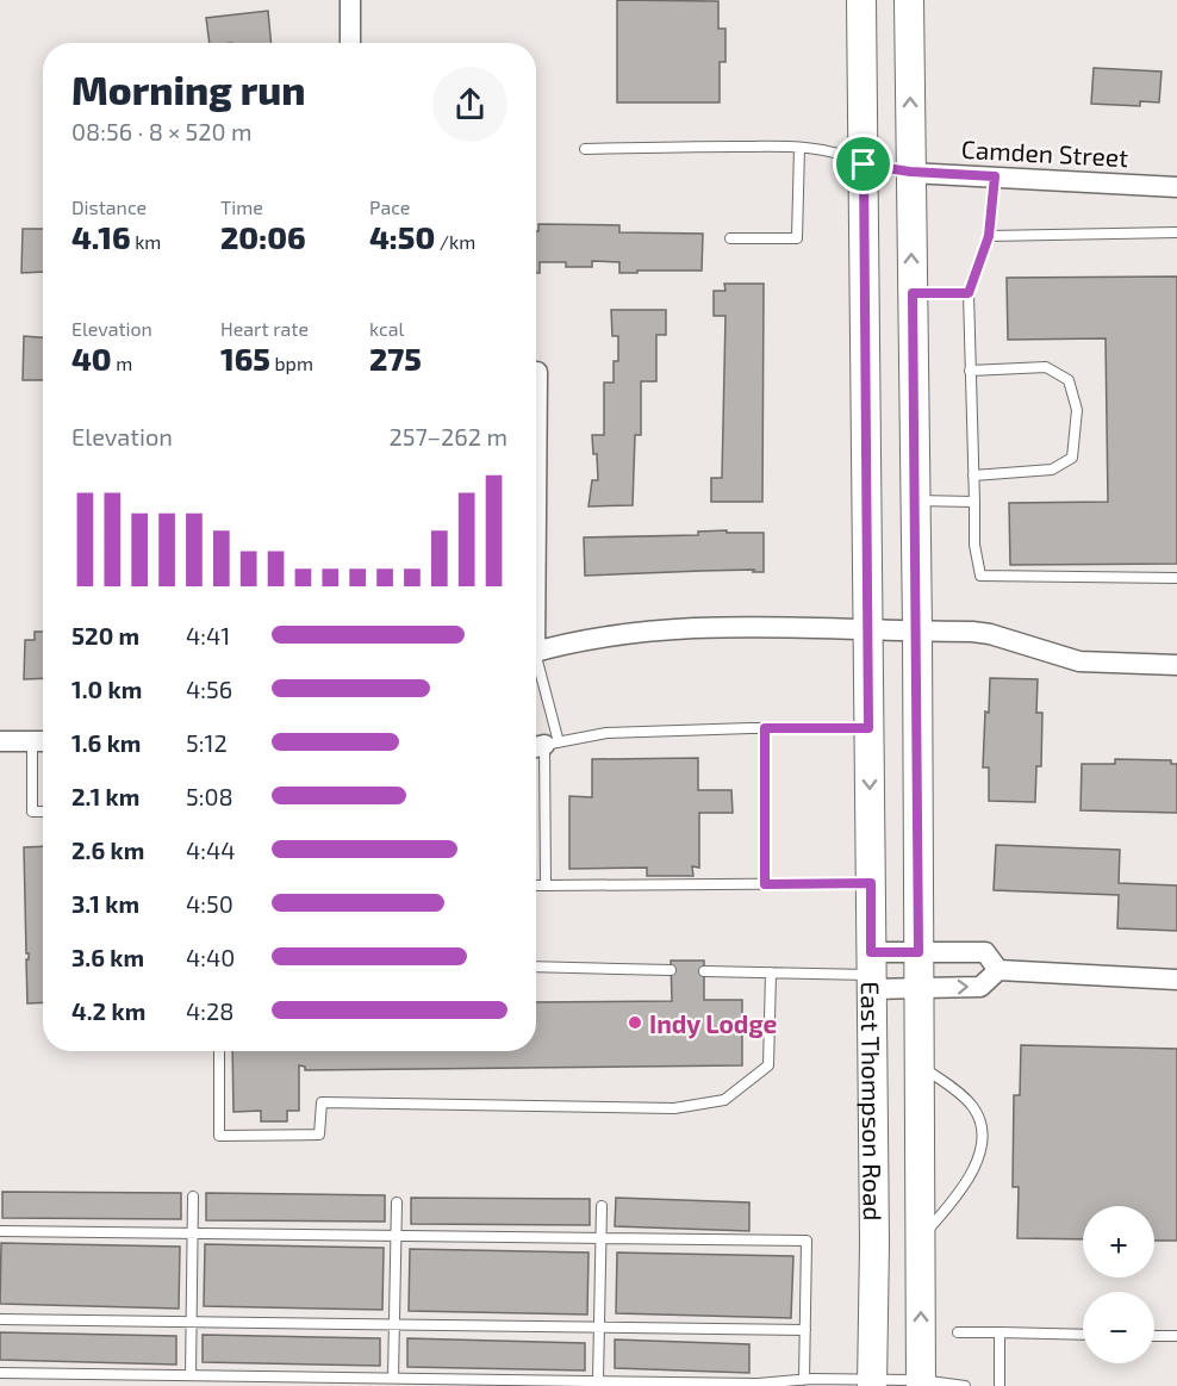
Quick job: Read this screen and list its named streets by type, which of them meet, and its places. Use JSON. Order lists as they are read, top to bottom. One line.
{"streets":{"main road":["East Thompson Road"],"street":["Camden Street"]},"crossings":[["Camden Street","East Thompson Road"]],"places":["Indy Lodge"],"page":{"heading":["Morning run","08:56 · 8 × 520 m"],"stats":[["Distance","4.16 km"],["Time","20:06"],["Pace","4:50 /km"],["Elevation","40 m"],["Heart rate","165 bpm"],["kcal","275"]],"chart":["Elevation","257–262 m"],"list":[{"name":"520 m","note":"4:41"},{"name":"1.0 km","note":"4:56"},{"name":"1.6 km","note":"5:12"},{"name":"2.1 km","note":"5:08"},{"name":"2.6 km","note":"4:44"},{"name":"3.1 km","note":"4:50"},{"name":"3.6 km","note":"4:40"},{"name":"4.2 km","note":"4:28"}],"map_buttons":["+","−"]}}
